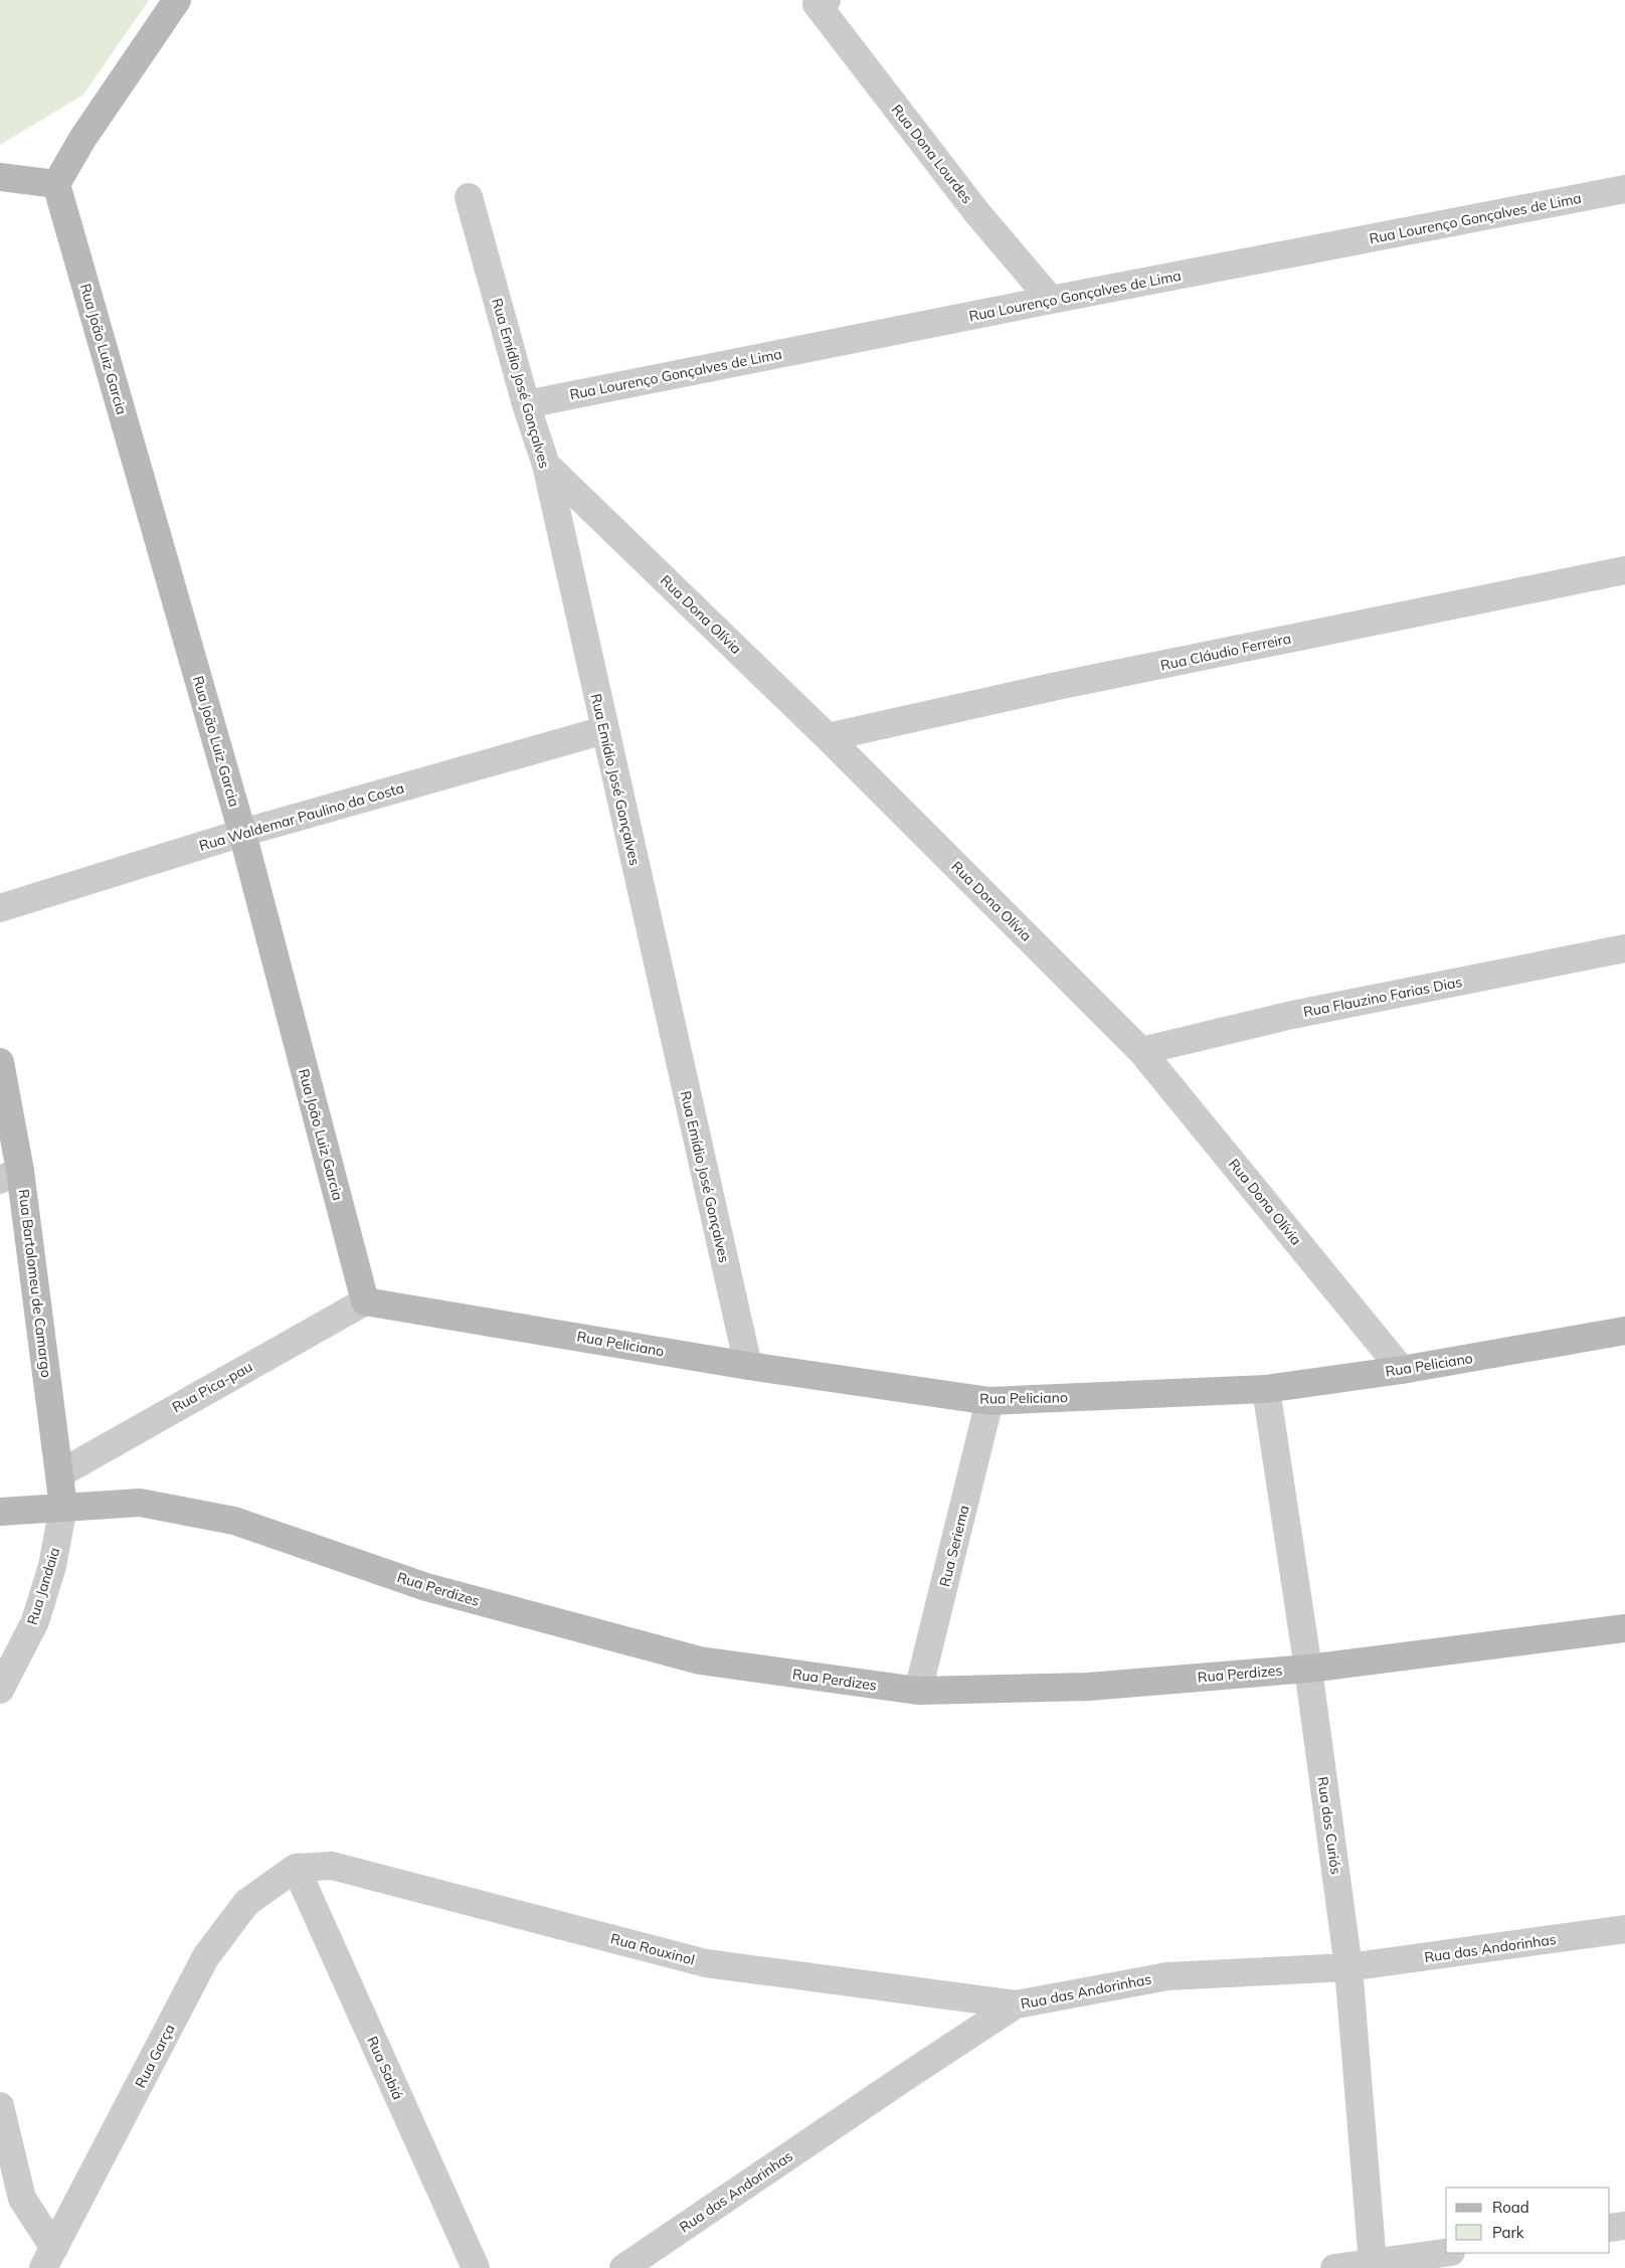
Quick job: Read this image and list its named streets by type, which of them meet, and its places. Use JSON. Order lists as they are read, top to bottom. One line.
{"streets":{"street":["Rua Dona Lourdes","Rua Lourenço Gonçalves de Lima","Rua João Luiz Garcia","Rua Emídio José Gonçalves","Rua Dona Olívia","Rua Cláudio Ferreira","Rua Waldemar Paulino da Costa","Rua Flauzino Farias Dias","Rua Bartolomeu de Camargo","Rua Peliciano","Rua Pica-pau","Rua Seriema","Rua Jandaia","Rua Perdizes","Rua dos Curiós","Rua das Andorinhas","Rua Rouxinol","Rua Garça","Rua Sabiá"]},"crossings":[["Rua Dona Lourdes","Rua Lourenço Gonçalves de Lima"],["Rua Lourenço Gonçalves de Lima","Rua Emídio José Gonçalves"],["Rua João Luiz Garcia","Rua Waldemar Paulino da Costa"],["Rua João Luiz Garcia","Rua Peliciano"],["Rua João Luiz Garcia","Rua Pica-pau"],["Rua Emídio José Gonçalves","Rua Dona Olívia"],["Rua Emídio José Gonçalves","Rua Waldemar Paulino da Costa"],["Rua Emídio José Gonçalves","Rua Peliciano"],["Rua Dona Olívia","Rua Cláudio Ferreira"],["Rua Dona Olívia","Rua Flauzino Farias Dias"],["Rua Dona Olívia","Rua Peliciano"],["Rua Bartolomeu de Camargo","Rua Pica-pau"],["Rua Bartolomeu de Camargo","Rua Jandaia"],["Rua Bartolomeu de Camargo","Rua Perdizes"],["Rua Peliciano","Rua Pica-pau"],["Rua Peliciano","Rua Seriema"],["Rua Peliciano","Rua dos Curiós"],["Rua Seriema","Rua Perdizes"],["Rua Jandaia","Rua Perdizes"],["Rua Perdizes","Rua dos Curiós"],["Rua dos Curiós","Rua das Andorinhas"],["Rua das Andorinhas","Rua Rouxinol"],["Rua Rouxinol","Rua Garça"],["Rua Rouxinol","Rua Sabiá"],["Rua Garça","Rua Sabiá"]],"legend":["Road","Park"]}
